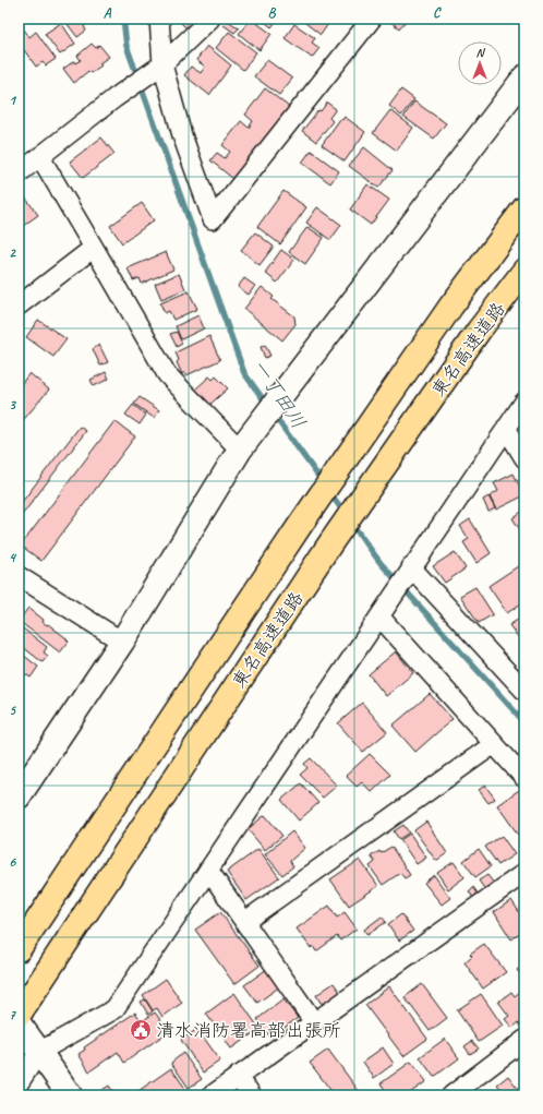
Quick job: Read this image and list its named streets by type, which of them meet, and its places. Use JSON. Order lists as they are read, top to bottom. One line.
{"streets":{"highway":["東名高速道路"]},"water":["一丁田川"],"places":{"public building":["清水消防署高部出張所"]},"north":"top","grid":{"columns":["A","B","C"],"rows":["1","2","3","4","5","6","7"]}}
